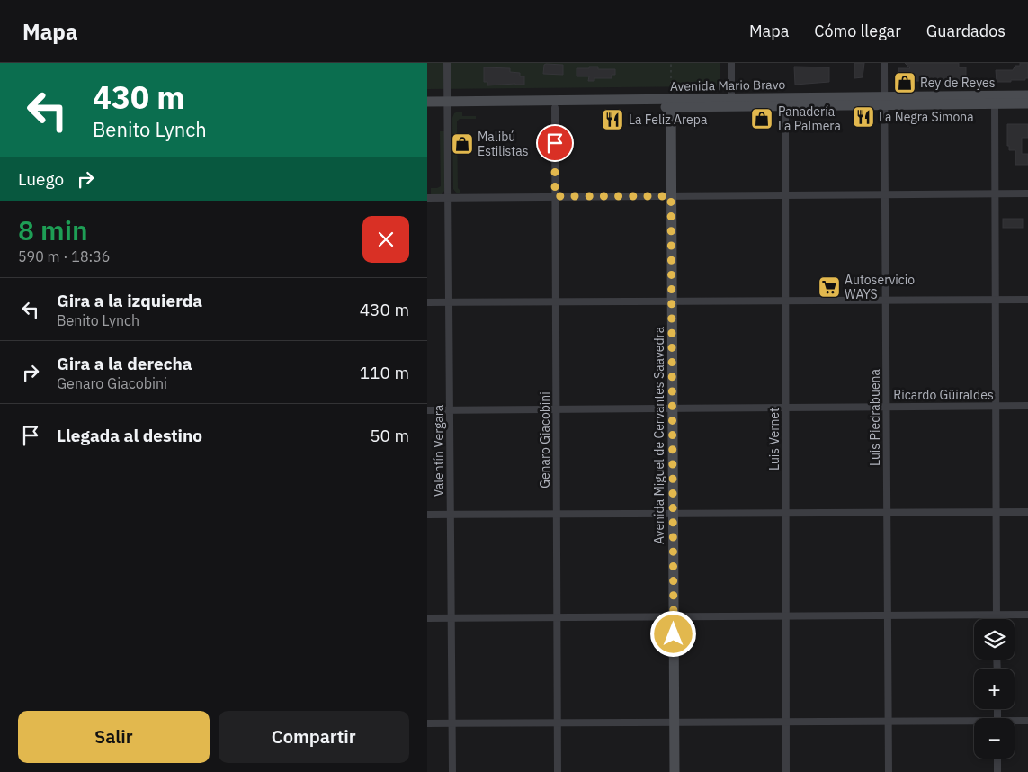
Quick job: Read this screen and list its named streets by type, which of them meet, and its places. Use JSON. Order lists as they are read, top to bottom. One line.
{"streets":{"main road":["Avenida Mario Bravo","Avenida Miguel de Cervantes Saavedra"],"street":["Ricardo Güiraldes","Luis Piedrabuena","Luis Vernet","Genaro Giacobini","Valentín Vergara"]},"crossings":[["Avenida Mario Bravo","Luis Piedrabuena"],["Avenida Mario Bravo","Avenida Miguel de Cervantes Saavedra"],["Avenida Mario Bravo","Luis Vernet"],["Avenida Mario Bravo","Genaro Giacobini"],["Avenida Mario Bravo","Valentín Vergara"],["Ricardo Güiraldes","Luis Piedrabuena"],["Ricardo Güiraldes","Avenida Miguel de Cervantes Saavedra"],["Ricardo Güiraldes","Luis Vernet"],["Ricardo Güiraldes","Genaro Giacobini"],["Ricardo Güiraldes","Valentín Vergara"]],"places":{"shop":["Rey de Reyes","Panadería La Palmera","Malibú Estilistas"],"restaurant":["La Negra Simona","La Feliz Arepa"],"supermarket":["Autoservicio WAYS"]},"page":{"header":"Mapa","nav":["Mapa","Cómo llegar","Guardados"],"turn":["430 m","Benito Lynch"],"then":"Luego","heading":["8 min","590 m · 18:36"],"list":[{"name":"Gira a la izquierda","note":"Benito Lynch","value":"430 m"},{"name":"Gira a la derecha","note":"Genaro Giacobini","value":"110 m"},{"name":"Llegada al destino","value":"50 m"}],"map_buttons":["+","−"],"buttons":["Salir","Compartir"]}}
